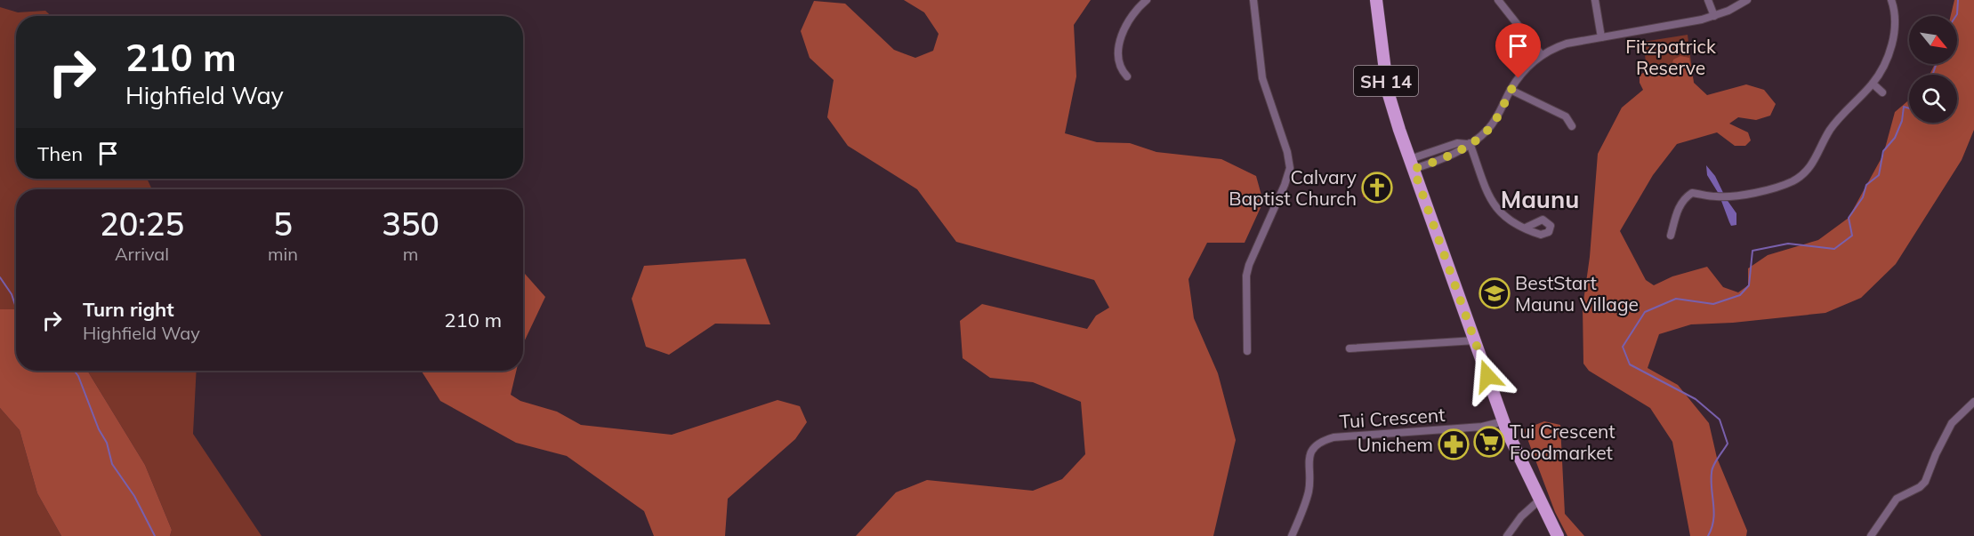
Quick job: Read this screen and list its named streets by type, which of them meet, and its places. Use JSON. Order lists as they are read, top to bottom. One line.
{"streets":{"main road":["SH 14"],"street":["Tui Crescent"]},"crossings":[["SH 14","Tui Crescent"]],"districts":["Maunu"],"parks":["Fitzpatrick Reserve"],"places":{"church":["Calvary Baptist Church"],"school or university":["BestStart Maunu Village"],"supermarket":["Tui Crescent Foodmarket"],"pharmacy":["Unichem"]},"north":"bottom right","page":{"turn":["210 m","Highfield Way"],"then":"Then","eta":["20:25","Arrival","5","min","350","m"],"list":[{"name":"Turn right","note":"Highfield Way","value":"210 m"}]}}
